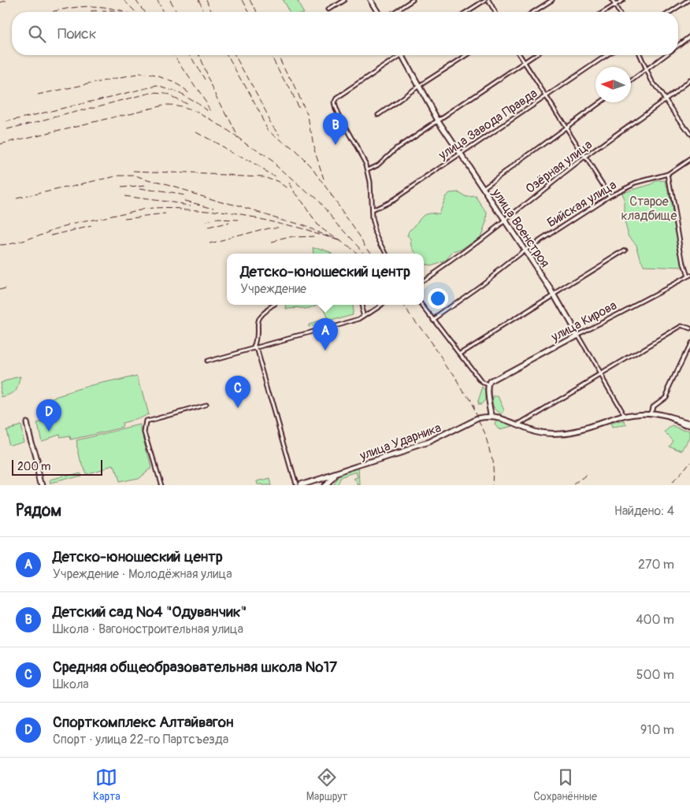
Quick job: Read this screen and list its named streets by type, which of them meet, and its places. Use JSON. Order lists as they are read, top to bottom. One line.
{"streets":{"street":["улица Завода Правда","Озёрная улица","Бийская улица","улица Военстроя","улица Кирова","улица Ударника"]},"crossings":[["улица Завода Правда","улица Военстроя"],["Озёрная улица","улица Военстроя"],["Бийская улица","улица Военстроя"],["улица Военстроя","улица Кирова"]],"parks":["Старое кладбище"],"scale_bar":"200 m","north":"left","page":{"search":"Поиск","pins":["B","A","C","D"],"popup":["Детско-юношеский центр","Учреждение"],"scale":"200 m","heading":["Рядом","Найдено: 4"],"list":[{"mark":"A","name":"Детско-юношеский центр","note":"Учреждение · Молодёжная улица","value":"270 m"},{"mark":"B","name":"Детский сад №4 \"Одуванчик\"","note":"Школа · Вагоностроительная улица","value":"400 m"},{"mark":"C","name":"Средняя общеобразовательная школа №17","note":"Школа","value":"500 m"},{"mark":"D","name":"Спорткомплекс Алтайвагон","note":"Спорт · улица 22-го Партсъезда","value":"910 m"}],"nav":["Карта","Маршрут","Сохранённые"]}}
